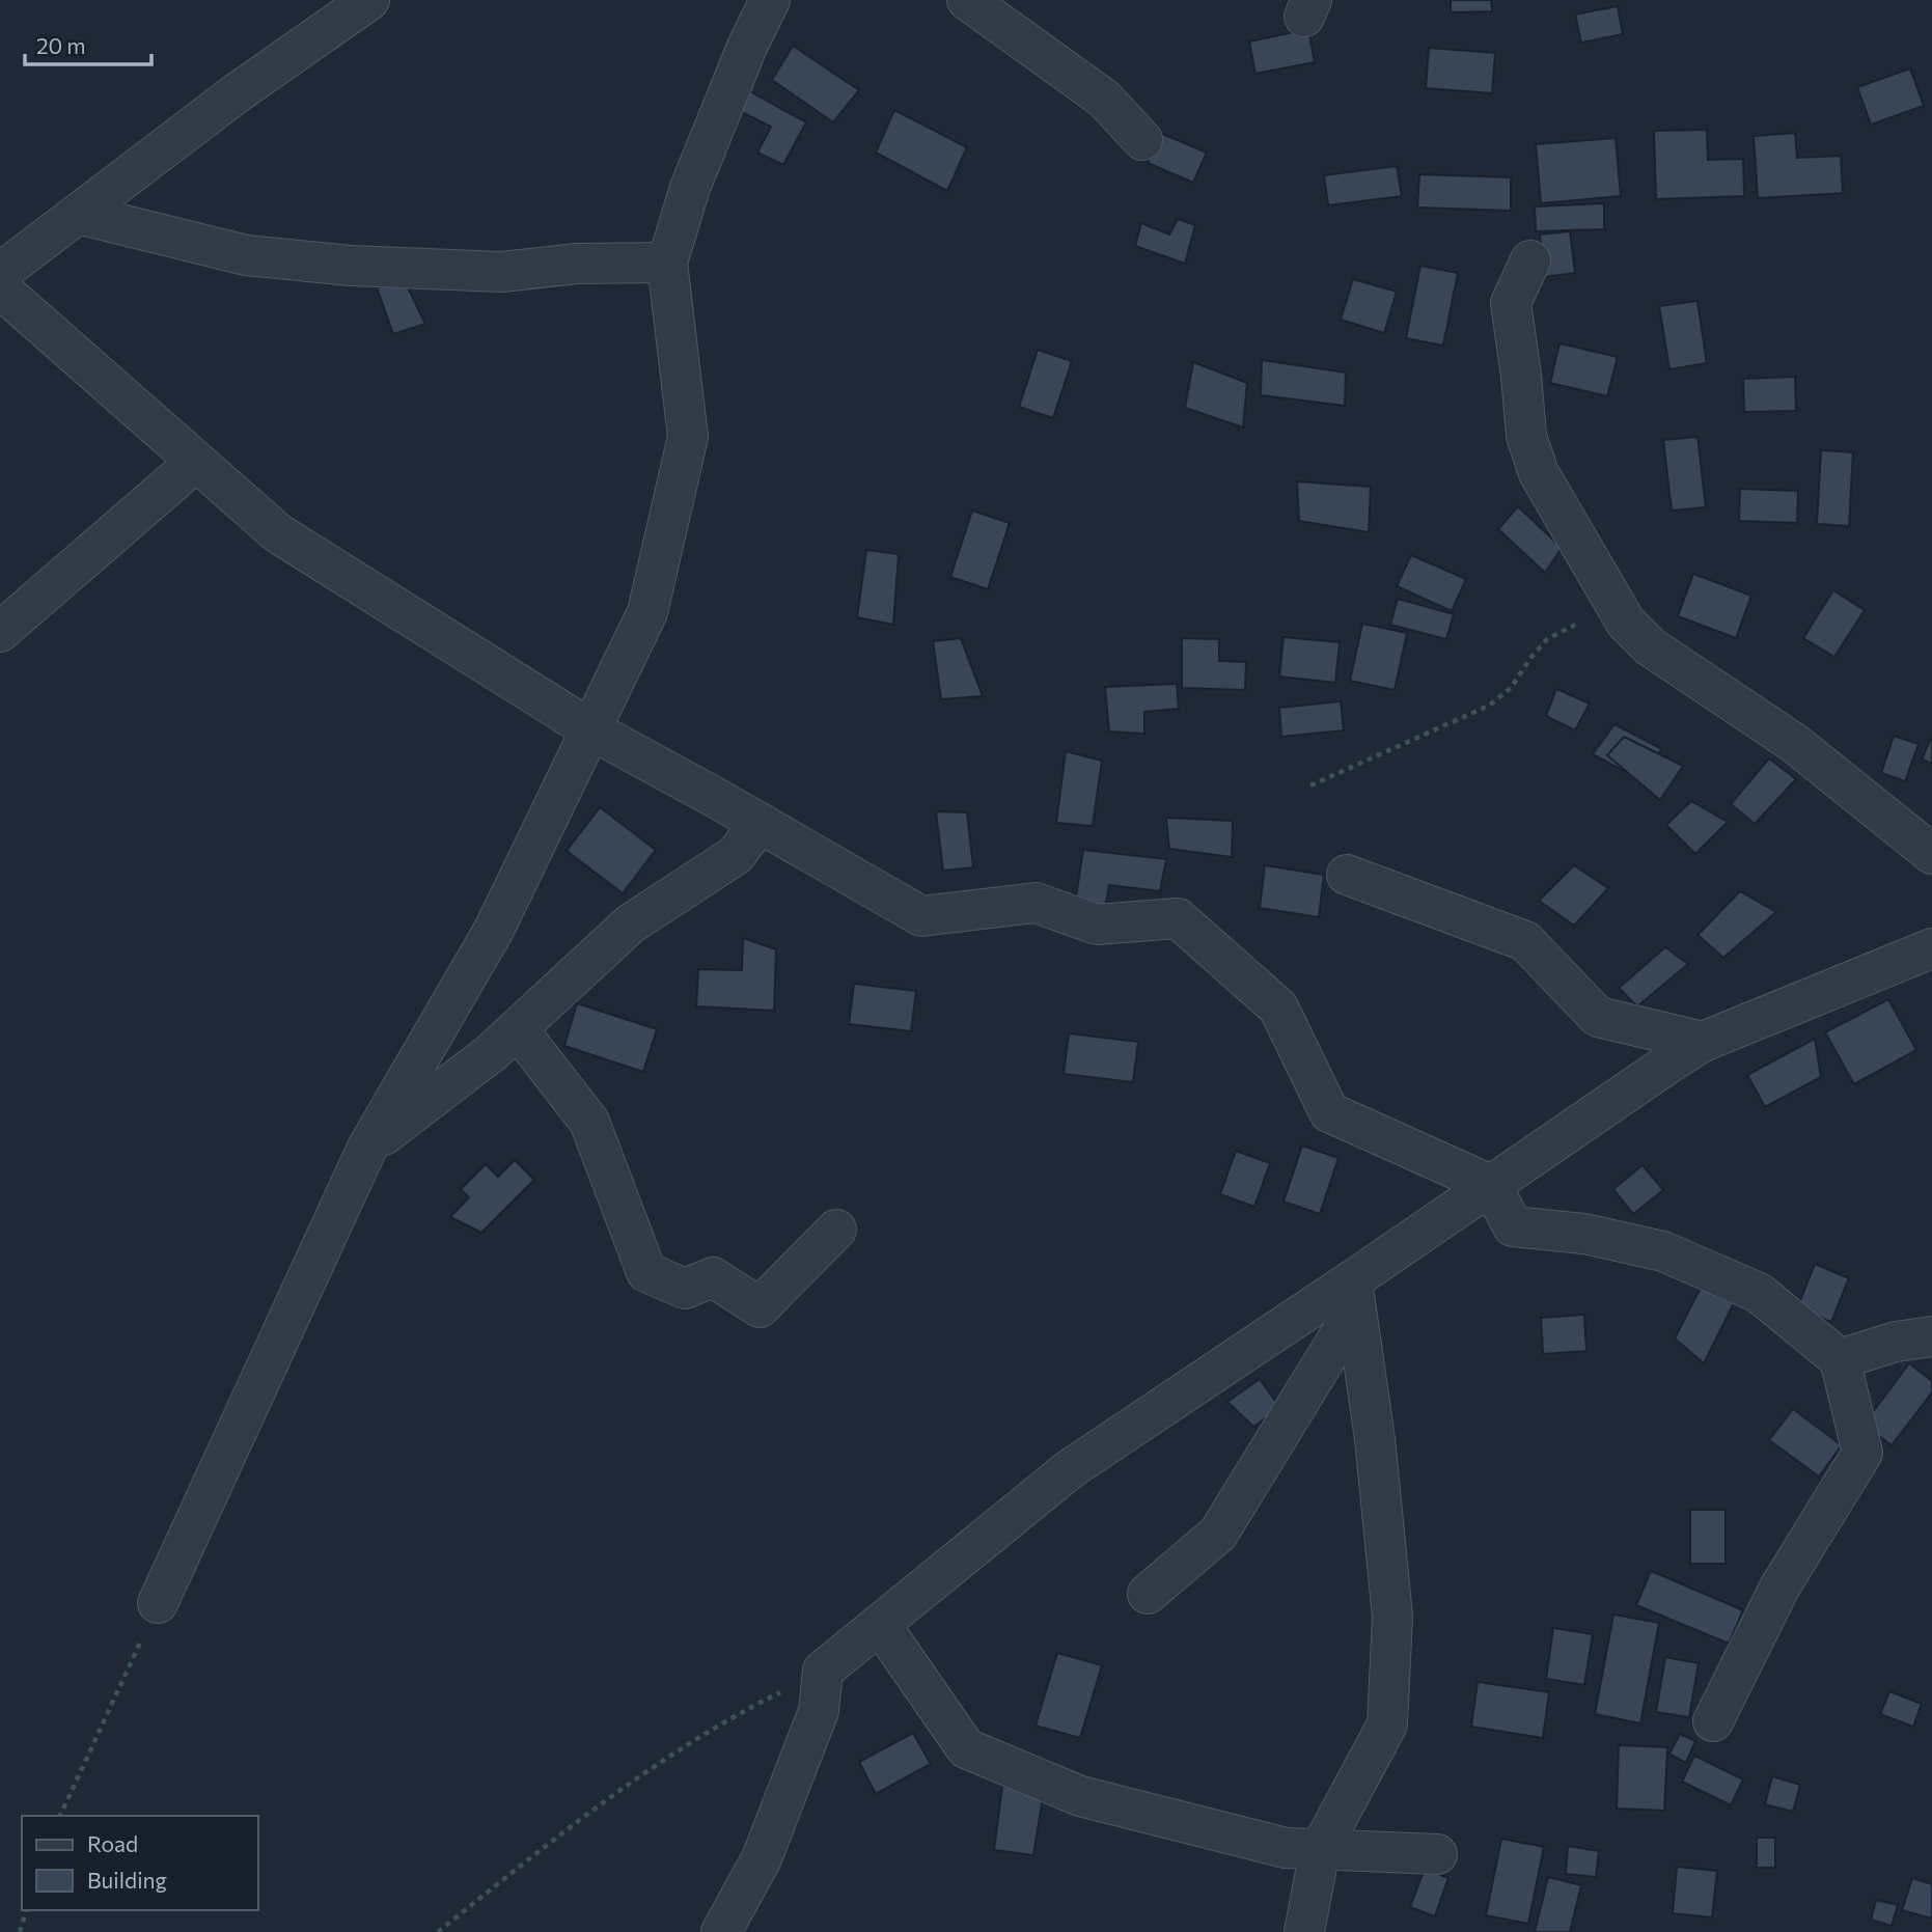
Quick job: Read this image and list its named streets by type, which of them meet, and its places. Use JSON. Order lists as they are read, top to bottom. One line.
{"legend":["Road","Building"],"scale_bar":"20 m"}
